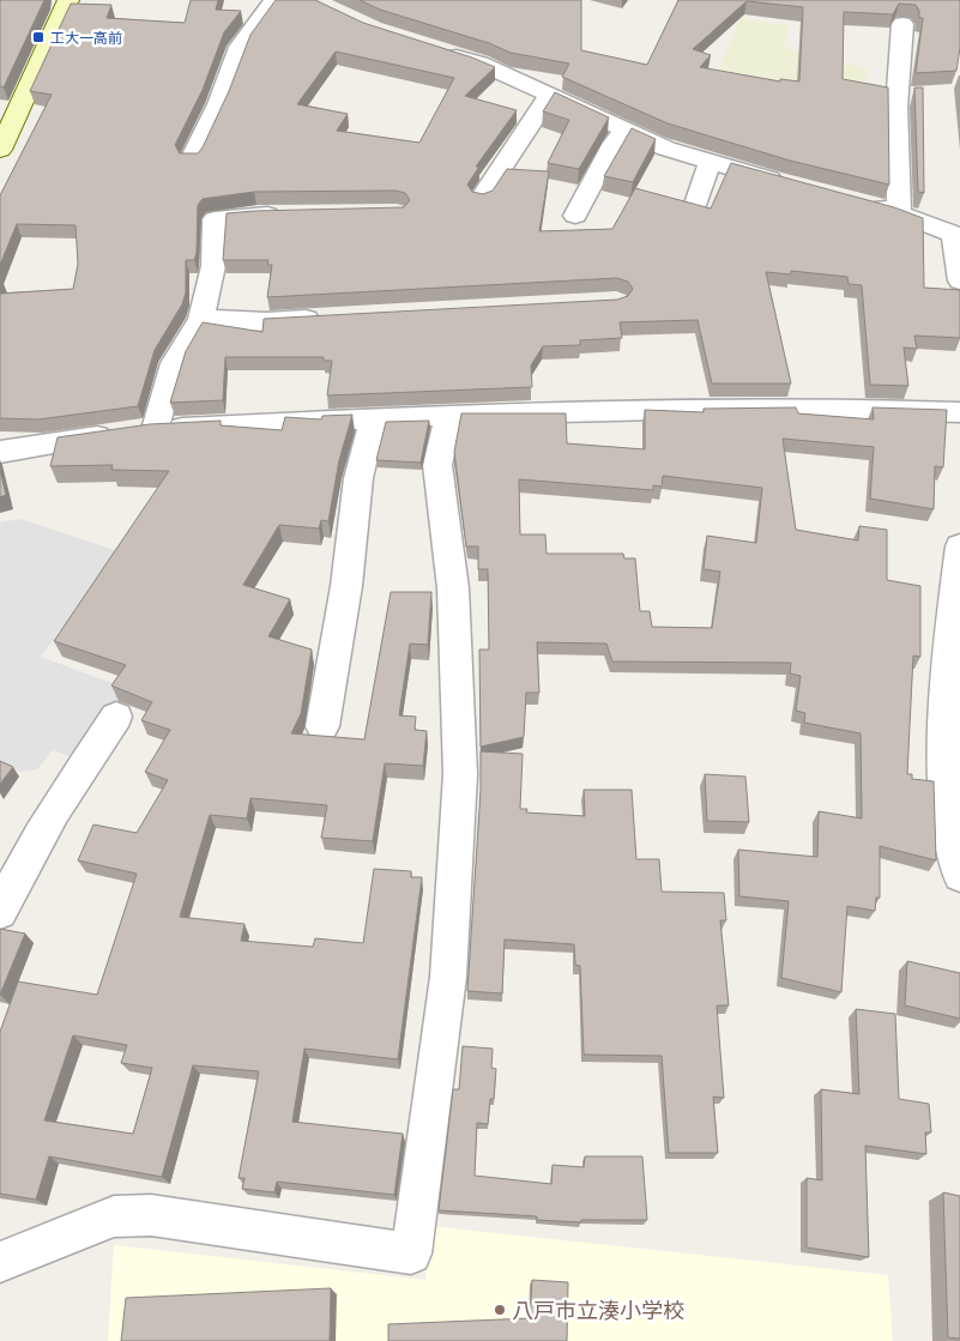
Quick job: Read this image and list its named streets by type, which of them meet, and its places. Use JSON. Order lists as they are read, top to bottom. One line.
{"places":{"transit":["工大一高前"],"other":["八戸市立湊小学校"]}}
